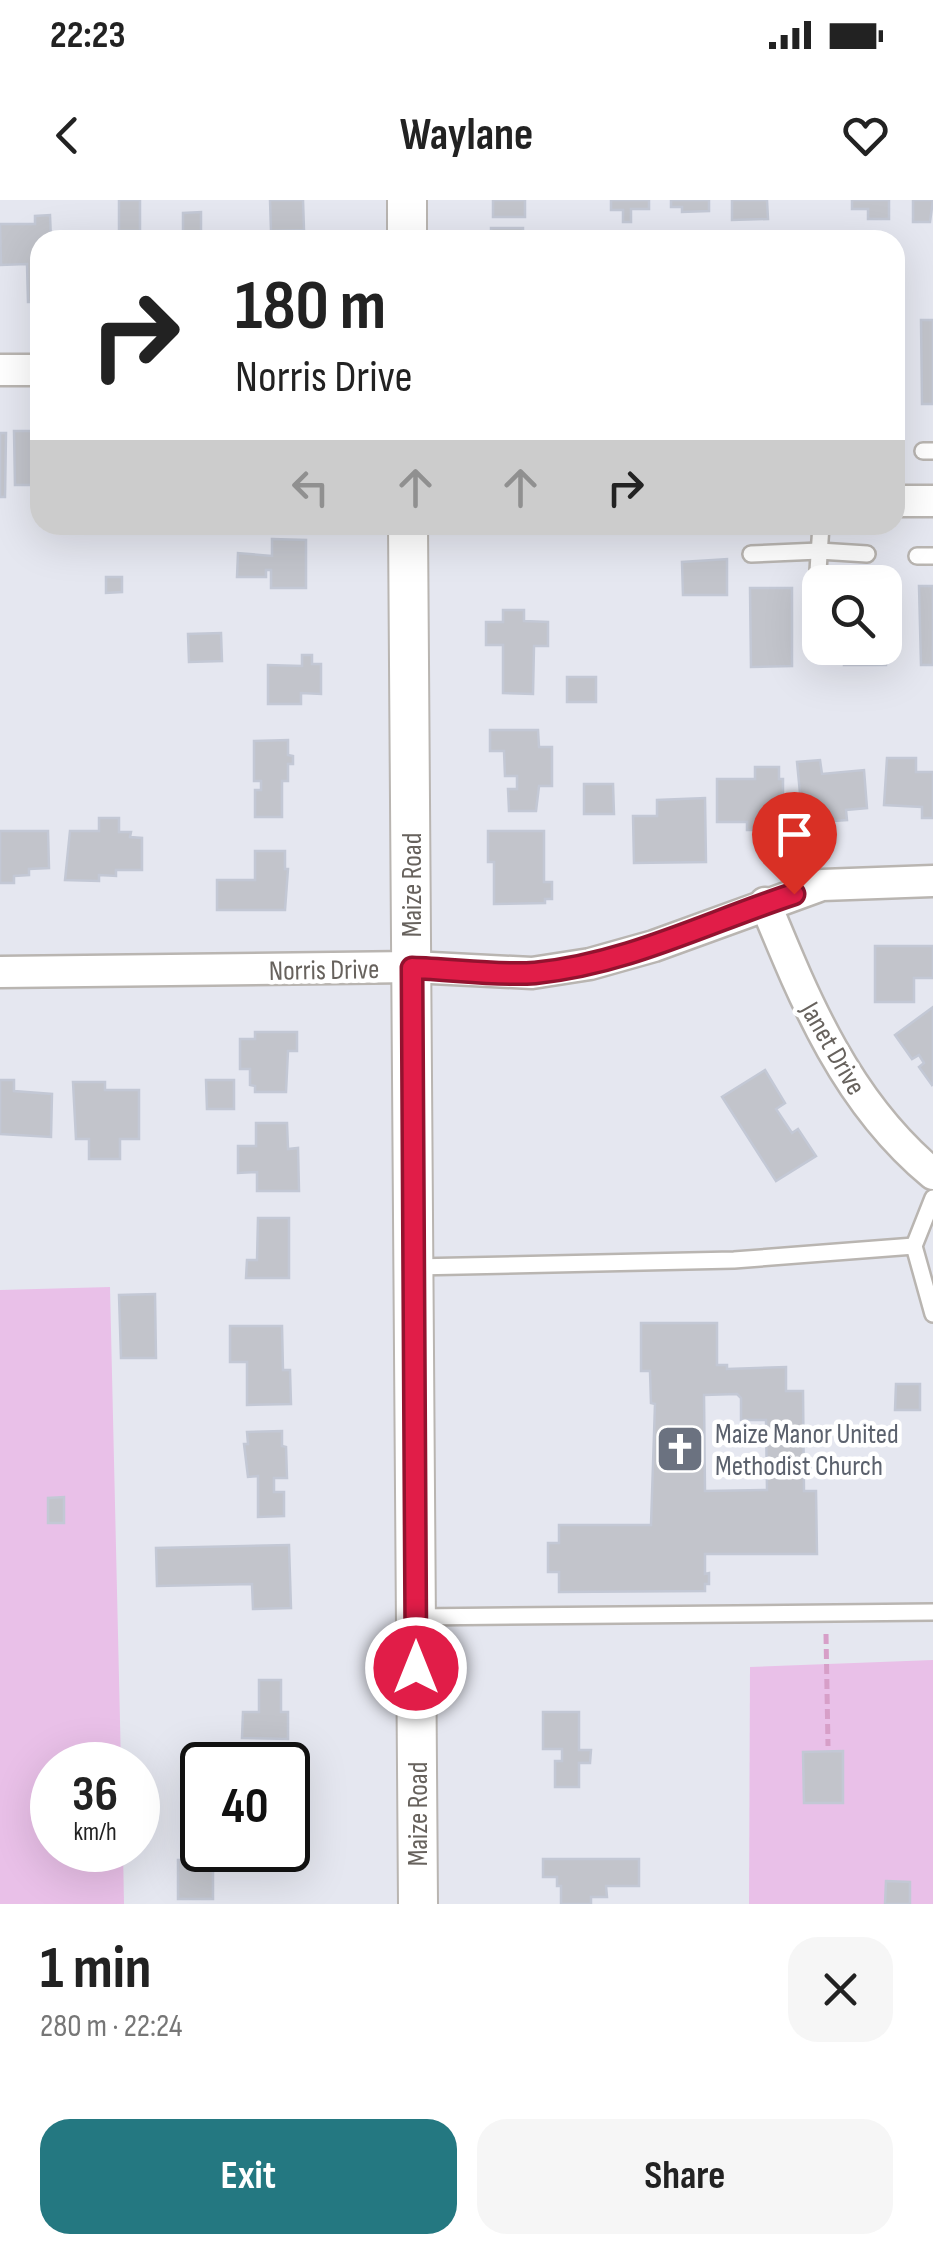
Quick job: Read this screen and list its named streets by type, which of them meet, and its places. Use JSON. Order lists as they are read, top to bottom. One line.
{"streets":{"street":["Maize Road","Norris Drive","Janet Drive"]},"crossings":[["Maize Road","Norris Drive"],["Norris Drive","Janet Drive"]],"places":{"church":["Maize Manor United Methodist Church"]},"page":{"status":"22:23","header":"Waylane","turn":["180 m","Norris Drive"],"speed":"36 km/h","limit":"40","heading":["1 min","280 m · 22:24"],"buttons":["Exit","Share"]}}
